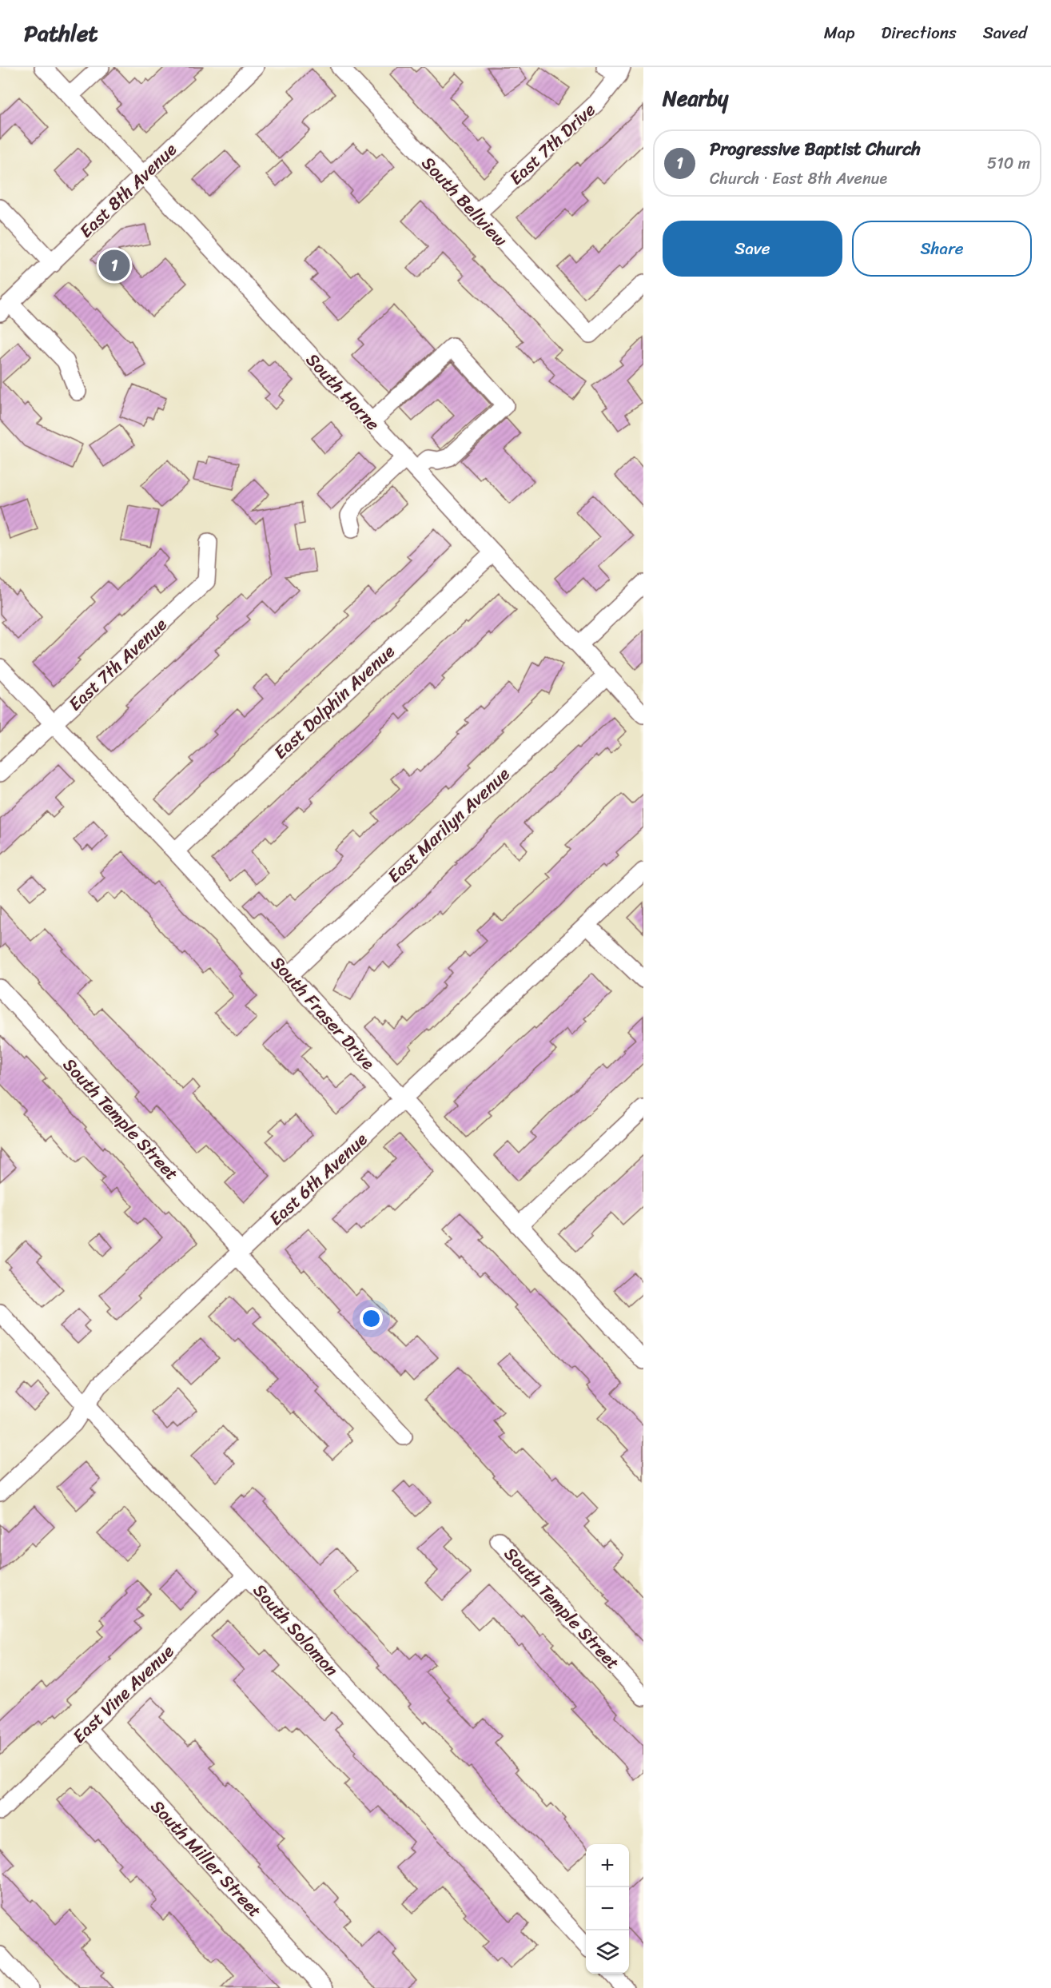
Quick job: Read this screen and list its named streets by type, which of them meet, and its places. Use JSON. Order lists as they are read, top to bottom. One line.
{"streets":{"street":["East 7th Drive","East 8th Avenue","South Bellview","South Horne","East 7th Avenue","East Dolphin Avenue","East Marilyn Avenue","South Fraser Drive","South Temple Street","East 6th Avenue","South Solomon","East Vine Avenue","South Miller Street"]},"crossings":[["East 7th Drive","South Bellview"],["East 8th Avenue","South Horne"],["South Horne","East Dolphin Avenue"],["South Horne","East Marilyn Avenue"],["East 7th Avenue","South Fraser Drive"],["East Dolphin Avenue","South Fraser Drive"],["East Marilyn Avenue","South Fraser Drive"],["South Fraser Drive","East 6th Avenue"],["South Temple Street","East 6th Avenue"],["East 6th Avenue","South Solomon"],["South Solomon","East Vine Avenue"],["East Vine Avenue","South Miller Street"]],"page":{"header":"Pathlet","nav":["Map","Directions","Saved"],"heading":"Nearby","list":[{"mark":"1","name":"Progressive Baptist Church","note":"Church · East 8th Avenue","value":"510 m"}],"buttons":["Save","Share"],"pins":"1","map_buttons":["+","−"]}}
